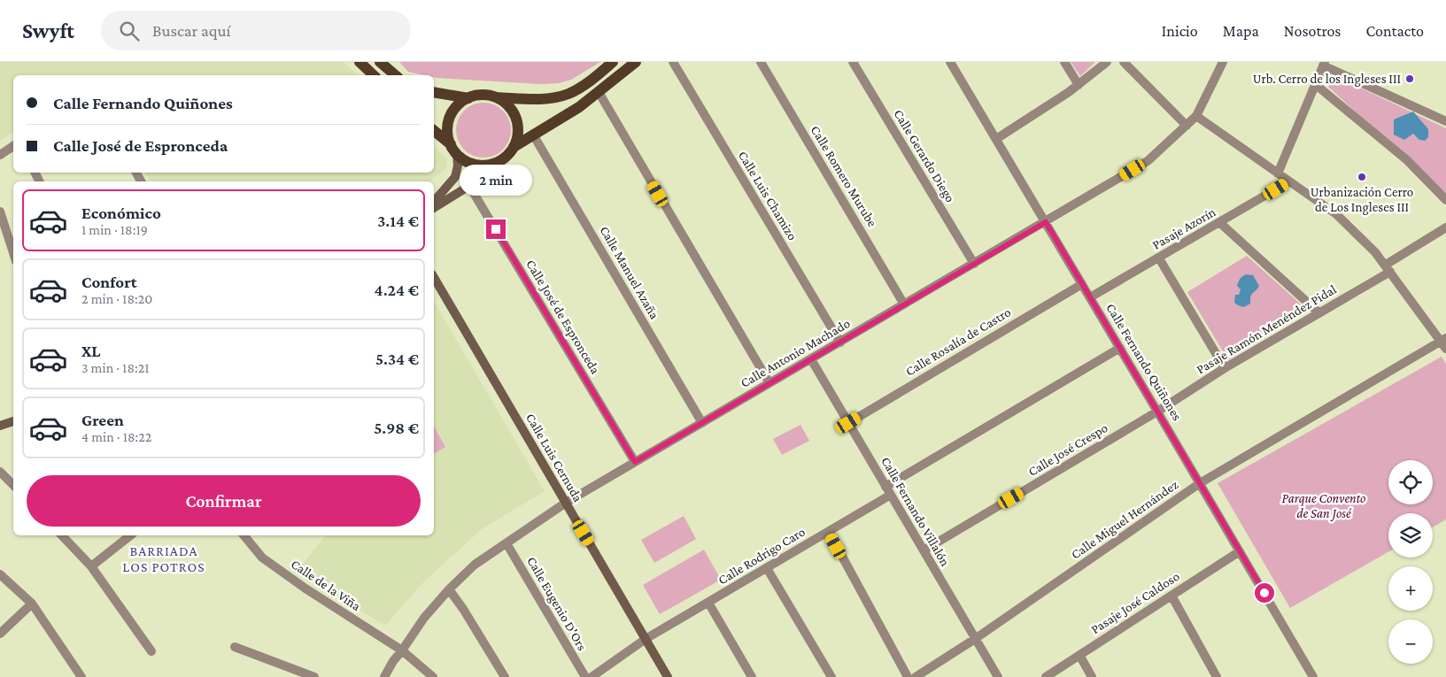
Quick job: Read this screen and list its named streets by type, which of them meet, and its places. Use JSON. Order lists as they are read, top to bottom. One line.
{"streets":{"street":["Calle Gerardo Diego","Calle Romero Murube","Calle Luis Chamizo","Pasaje Azorín","Calle Manuel Azaña","Calle José de Espronceda","Pasaje Ramón Menéndez Pidal","Calle Rosalía de Castro","Calle Antonio Machado","Calle Fernando Quiñones","Calle José Crespo","Calle Luis Cernuda","Calle Fernando Villalón","Calle Miguel Hernández","Calle Rodrigo Caro","Calle de la Viña","Pasaje José Caldoso","Calle Eugenio D'Ors"]},"crossings":[["Calle Gerardo Diego","Calle Antonio Machado"],["Calle Romero Murube","Calle Antonio Machado"],["Calle Luis Chamizo","Calle Antonio Machado"],["Pasaje Azorín","Calle Fernando Quiñones"],["Calle Manuel Azaña","Calle Antonio Machado"],["Calle José de Espronceda","Calle Antonio Machado"],["Pasaje Ramón Menéndez Pidal","Calle Fernando Quiñones"],["Pasaje Ramón Menéndez Pidal","Calle José Crespo"],["Calle Rosalía de Castro","Calle Fernando Quiñones"],["Calle Rosalía de Castro","Calle Fernando Villalón"],["Calle Antonio Machado","Calle Fernando Quiñones"],["Calle Antonio Machado","Calle Luis Cernuda"],["Calle Antonio Machado","Calle Fernando Villalón"],["Calle Antonio Machado","Calle de la Viña"],["Calle Antonio Machado","Calle Eugenio D'Ors"],["Calle Fernando Quiñones","Calle José Crespo"],["Calle Fernando Quiñones","Calle Miguel Hernández"],["Calle Fernando Quiñones","Calle Rodrigo Caro"],["Calle Fernando Quiñones","Pasaje José Caldoso"],["Calle José Crespo","Calle Fernando Villalón"],["Calle Luis Cernuda","Calle Rodrigo Caro"],["Calle Fernando Villalón","Calle Miguel Hernández"],["Calle Fernando Villalón","Calle Rodrigo Caro"]],"districts":["BARRIADA LOS POTROS"],"parks":["Parque Convento de San José"],"places":["Urb. Cerro de los Ingleses III","Urbanización Cerro de Los Ingleses III"],"page":{"header":"Swyft","search":"Buscar aquí","nav":["Inicio","Mapa","Nosotros","Contacto"],"banner":["Calle Fernando Quiñones","Calle José de Espronceda"],"bubble":"2 min","list":[{"name":"Económico","note":"1 min · 18:19","value":"3.14 €"},{"name":"Confort","note":"2 min · 18:20","value":"4.24 €"},{"name":"XL","note":"3 min · 18:21","value":"5.34 €"},{"name":"Green","note":"4 min · 18:22","value":"5.98 €"}],"map_buttons":["+","−"],"buttons":"Confirmar"}}
